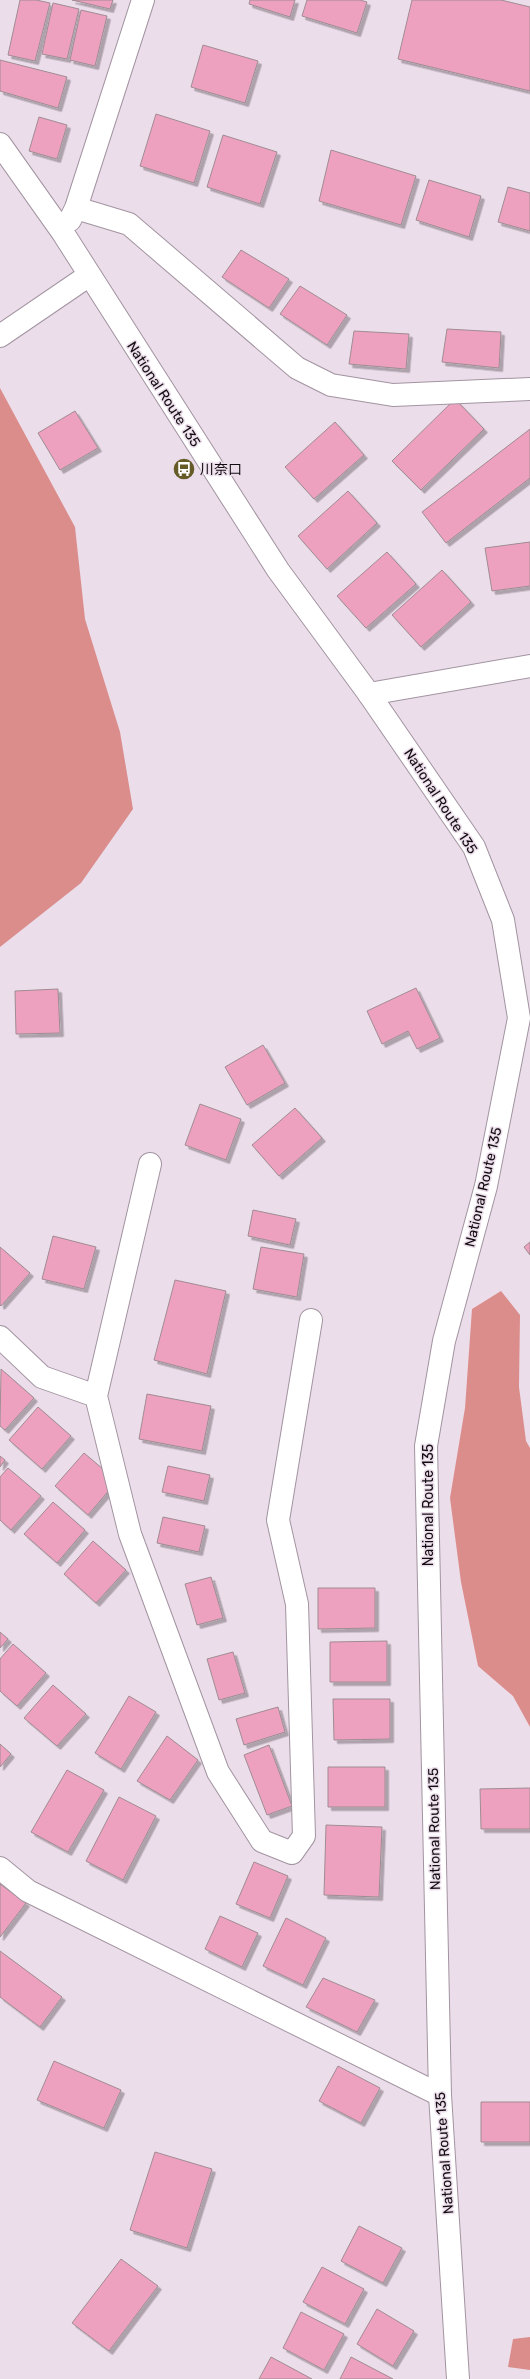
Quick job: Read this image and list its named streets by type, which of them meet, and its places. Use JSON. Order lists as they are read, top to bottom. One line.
{"streets":{"main road":["National Route 135"]},"places":{"bus stop":["川奈口"]}}
